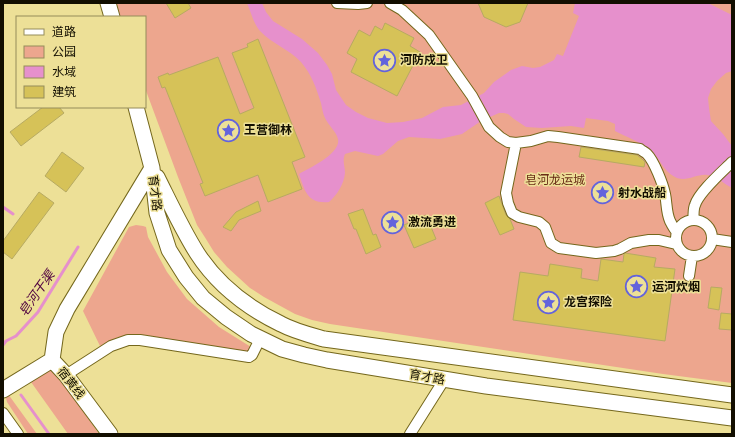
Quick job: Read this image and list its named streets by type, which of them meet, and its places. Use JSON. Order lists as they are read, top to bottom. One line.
{"streets":{"street":["育才路","宿黄线"]},"water":["皂河干渠"],"parks":["皂河龙运城"],"places":{"place":["河防戍卫","王营御林","射水战船","激流勇进","运河炊烟","龙宫探险"]},"legend":["道路","公园","水域","建筑"]}
